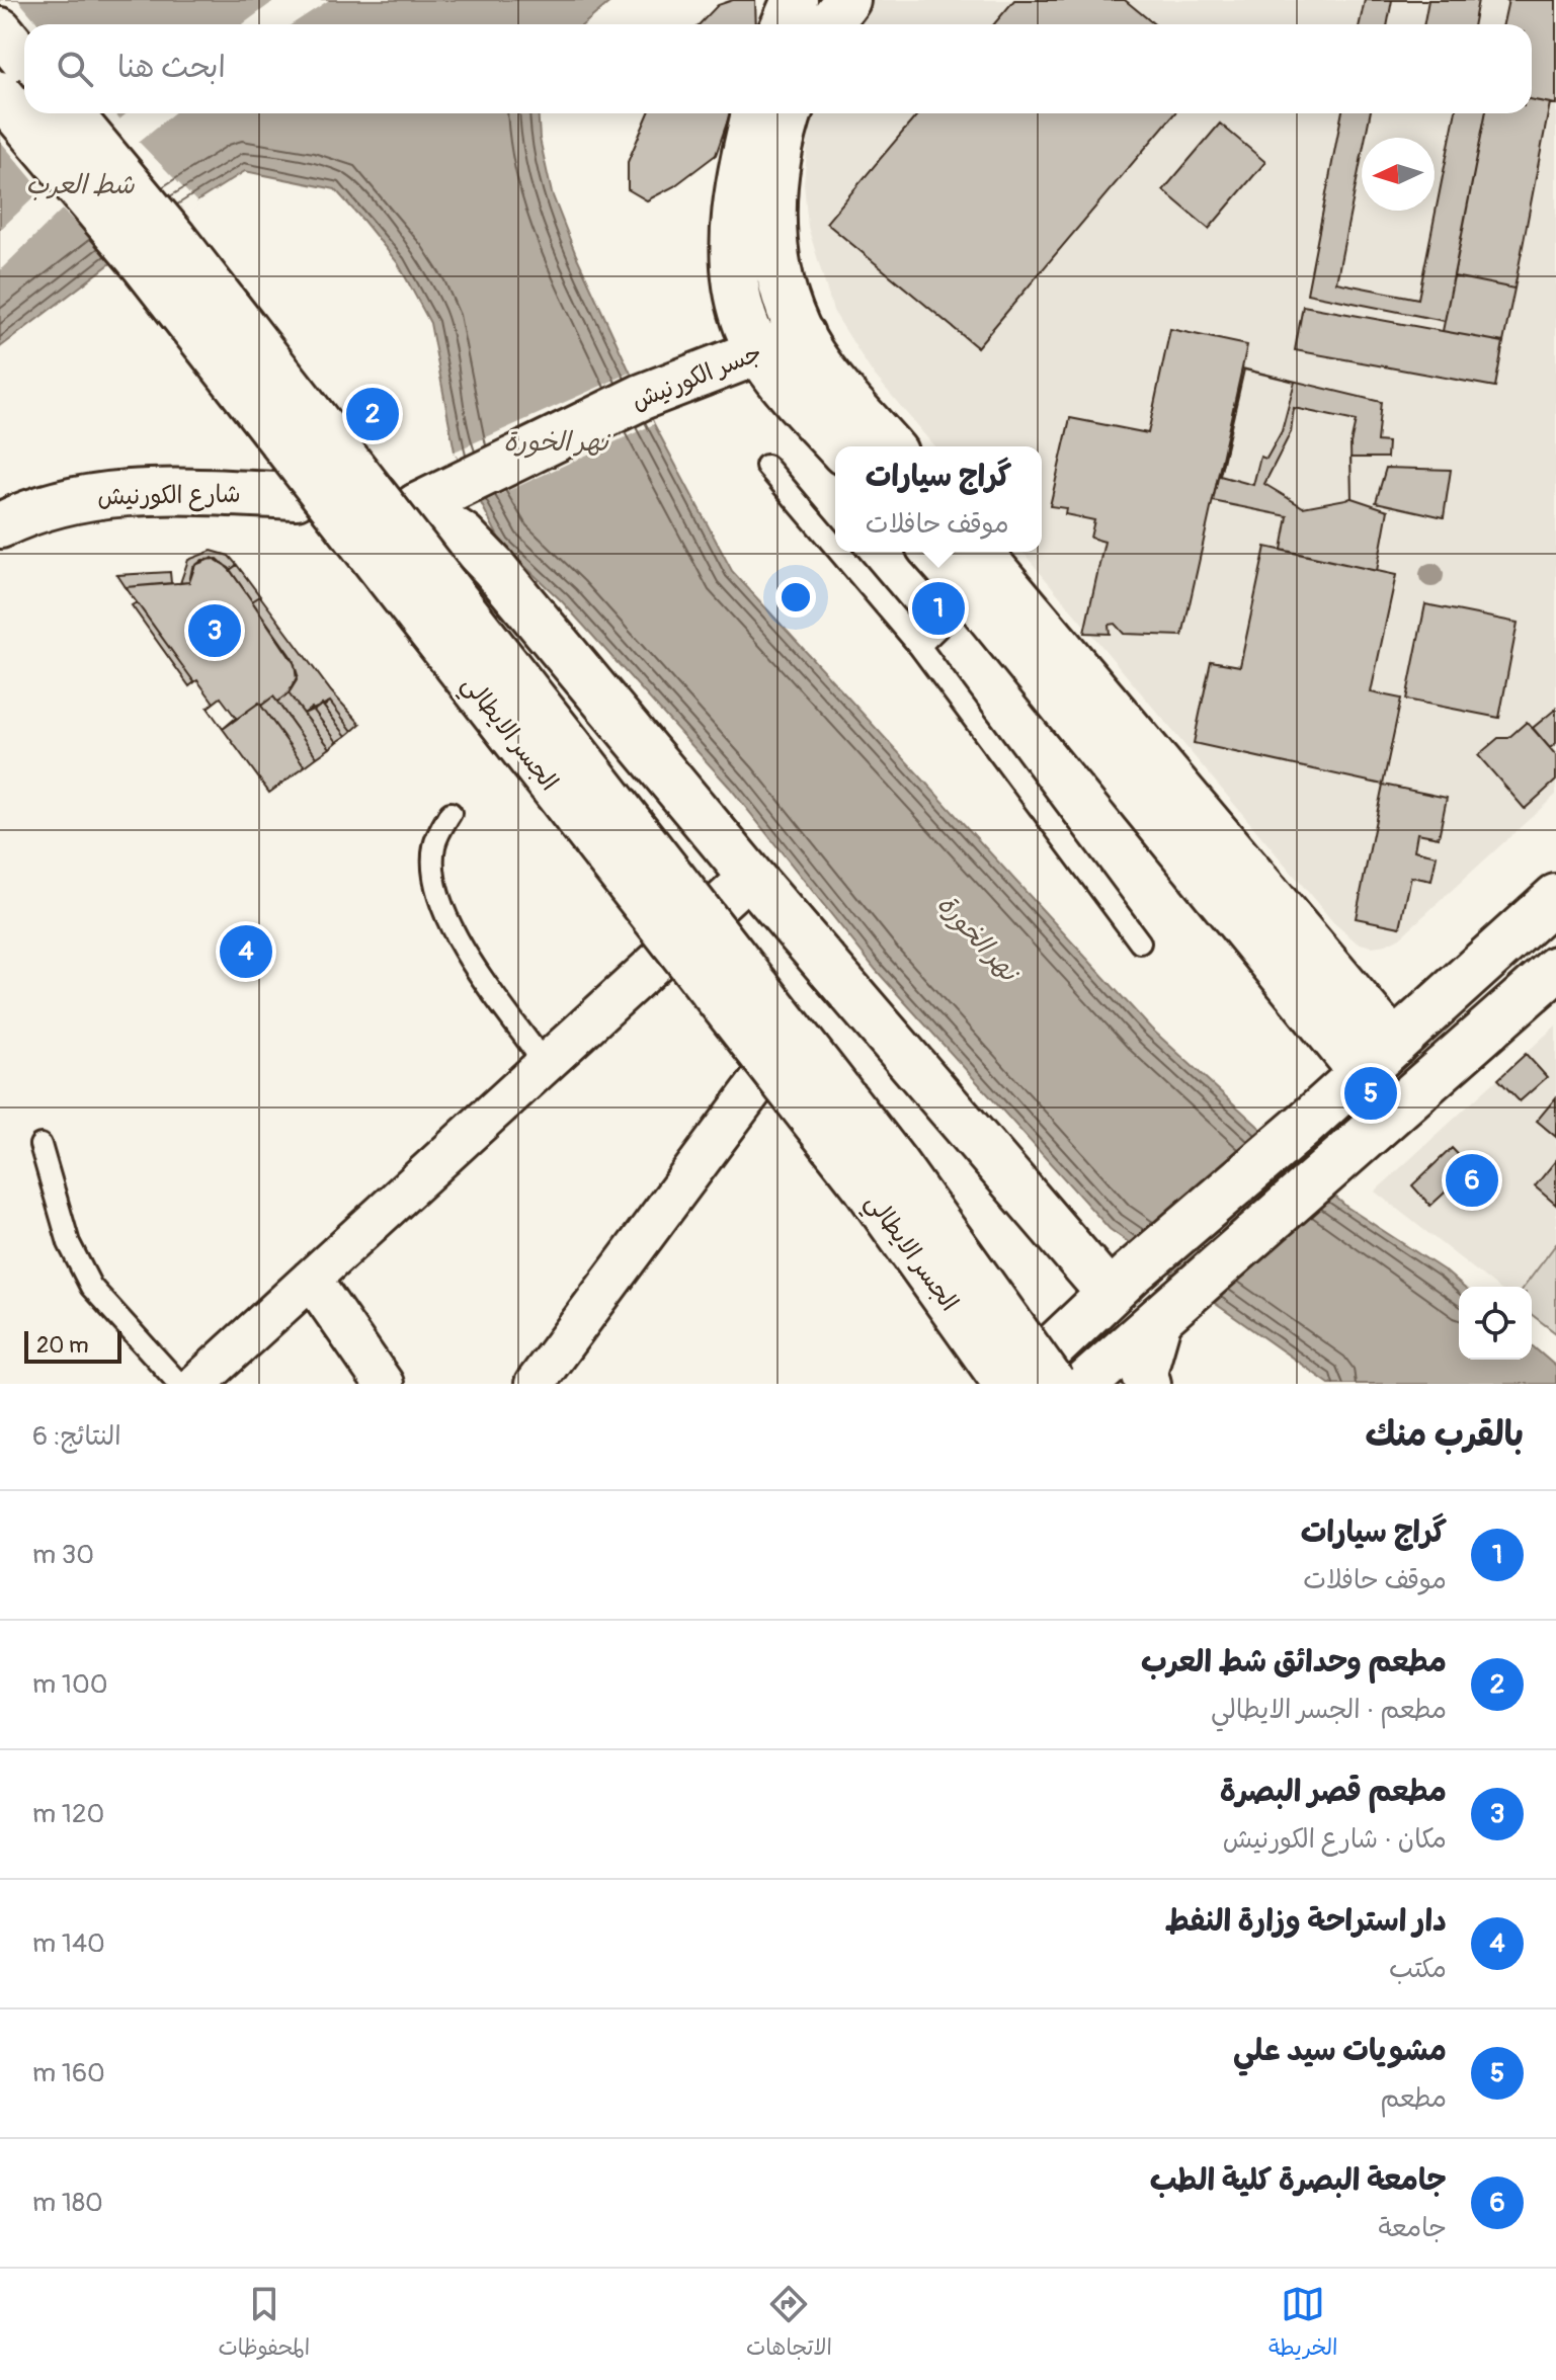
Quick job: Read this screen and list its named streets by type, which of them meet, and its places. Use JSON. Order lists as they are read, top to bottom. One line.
{"streets":{"main road":["جسر الكورنيش","شارع الكورنيش","الجسر الايطالي"]},"water":["شط العرب","نهر الخورة"],"scale_bar":"20 m","north":"left","page":{"search":"ابحث هنا","pins":["2","1","3","4","5","6"],"popup":["گراج سيارات","موقف حافلات"],"scale":"20 m","heading":["بالقرب منك","النتائج: 6"],"list":[{"mark":"1","name":"گراج سيارات","note":"موقف حافلات","value":"30 m"},{"mark":"2","name":"مطعم وحدائق شط العرب","note":"مطعم · الجسر الايطالي","value":"100 m"},{"mark":"3","name":"مطعم قصر البصرة","note":"مكان · شارع الكورنيش","value":"120 m"},{"mark":"4","name":"دار استراحة وزارة النفط","note":"مكتب","value":"140 m"},{"mark":"5","name":"مشويات سيد علي","note":"مطعم","value":"160 m"},{"mark":"6","name":"جامعة البصرة كلية الطب","note":"جامعة","value":"180 m"}],"nav":["الخريطة","الاتجاهات","المحفوظات"]}}
